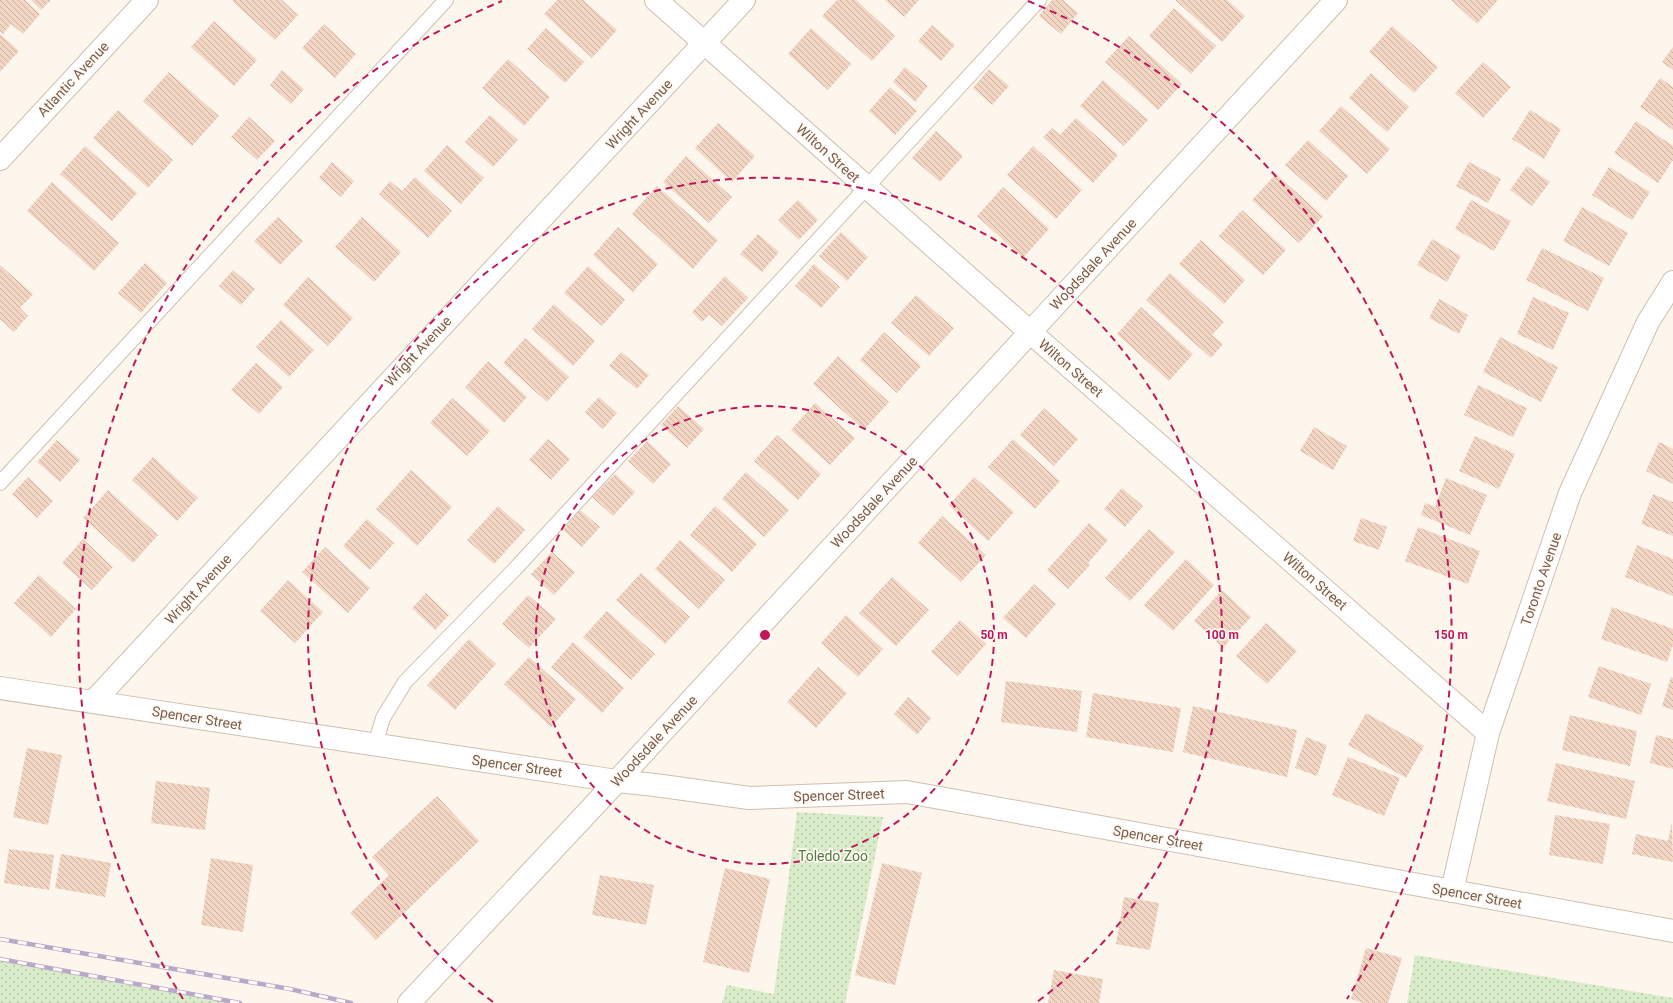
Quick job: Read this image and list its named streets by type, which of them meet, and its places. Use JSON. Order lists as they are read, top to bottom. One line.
{"streets":{"street":["Atlantic Avenue","Wright Avenue","Wilton Street","Woodsdale Avenue","Toronto Avenue","Spencer Street"]},"crossings":[["Wright Avenue","Wilton Street"],["Wright Avenue","Spencer Street"],["Wilton Street","Woodsdale Avenue"],["Wilton Street","Toronto Avenue"],["Woodsdale Avenue","Spencer Street"],["Toronto Avenue","Spencer Street"]],"parks":["Toledo Zoo"],"rings":["50 m","100 m","150 m"]}
